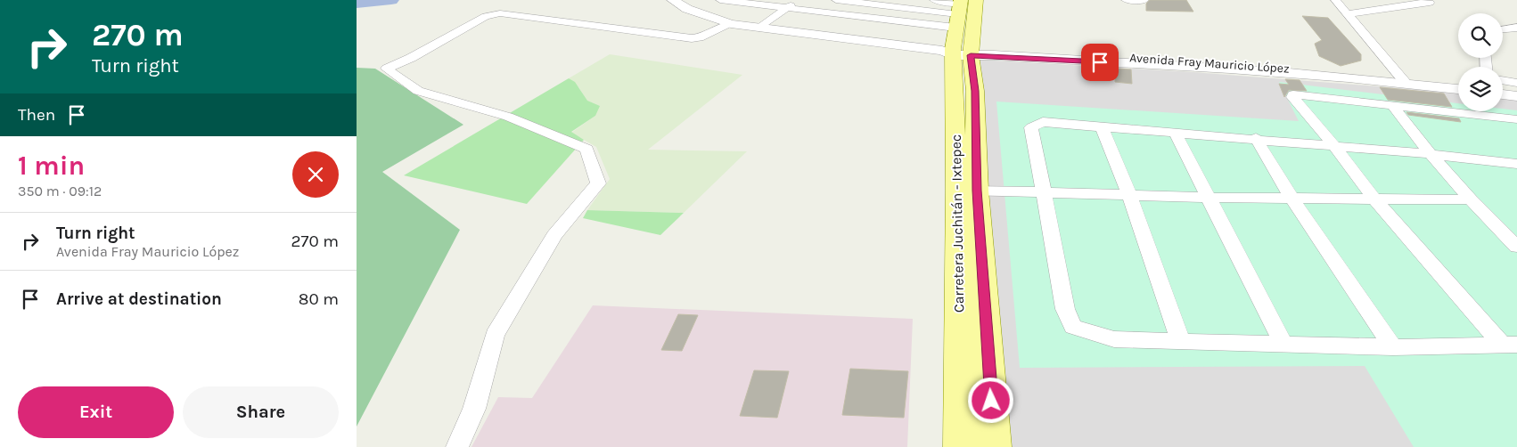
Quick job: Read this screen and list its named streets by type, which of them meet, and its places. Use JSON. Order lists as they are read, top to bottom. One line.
{"streets":{"main road":["Carretera Juchitán - Ixtepec"],"street":["Avenida Fray Mauricio López"]},"crossings":[["Avenida Fray Mauricio López","Carretera Juchitán - Ixtepec"]],"page":{"turn":["270 m","Turn right"],"then":"Then","heading":["1 min","350 m · 09:12"],"list":[{"name":"Turn right","note":"Avenida Fray Mauricio López","value":"270 m"},{"name":"Arrive at destination","value":"80 m"}],"buttons":["Exit","Share"]}}
